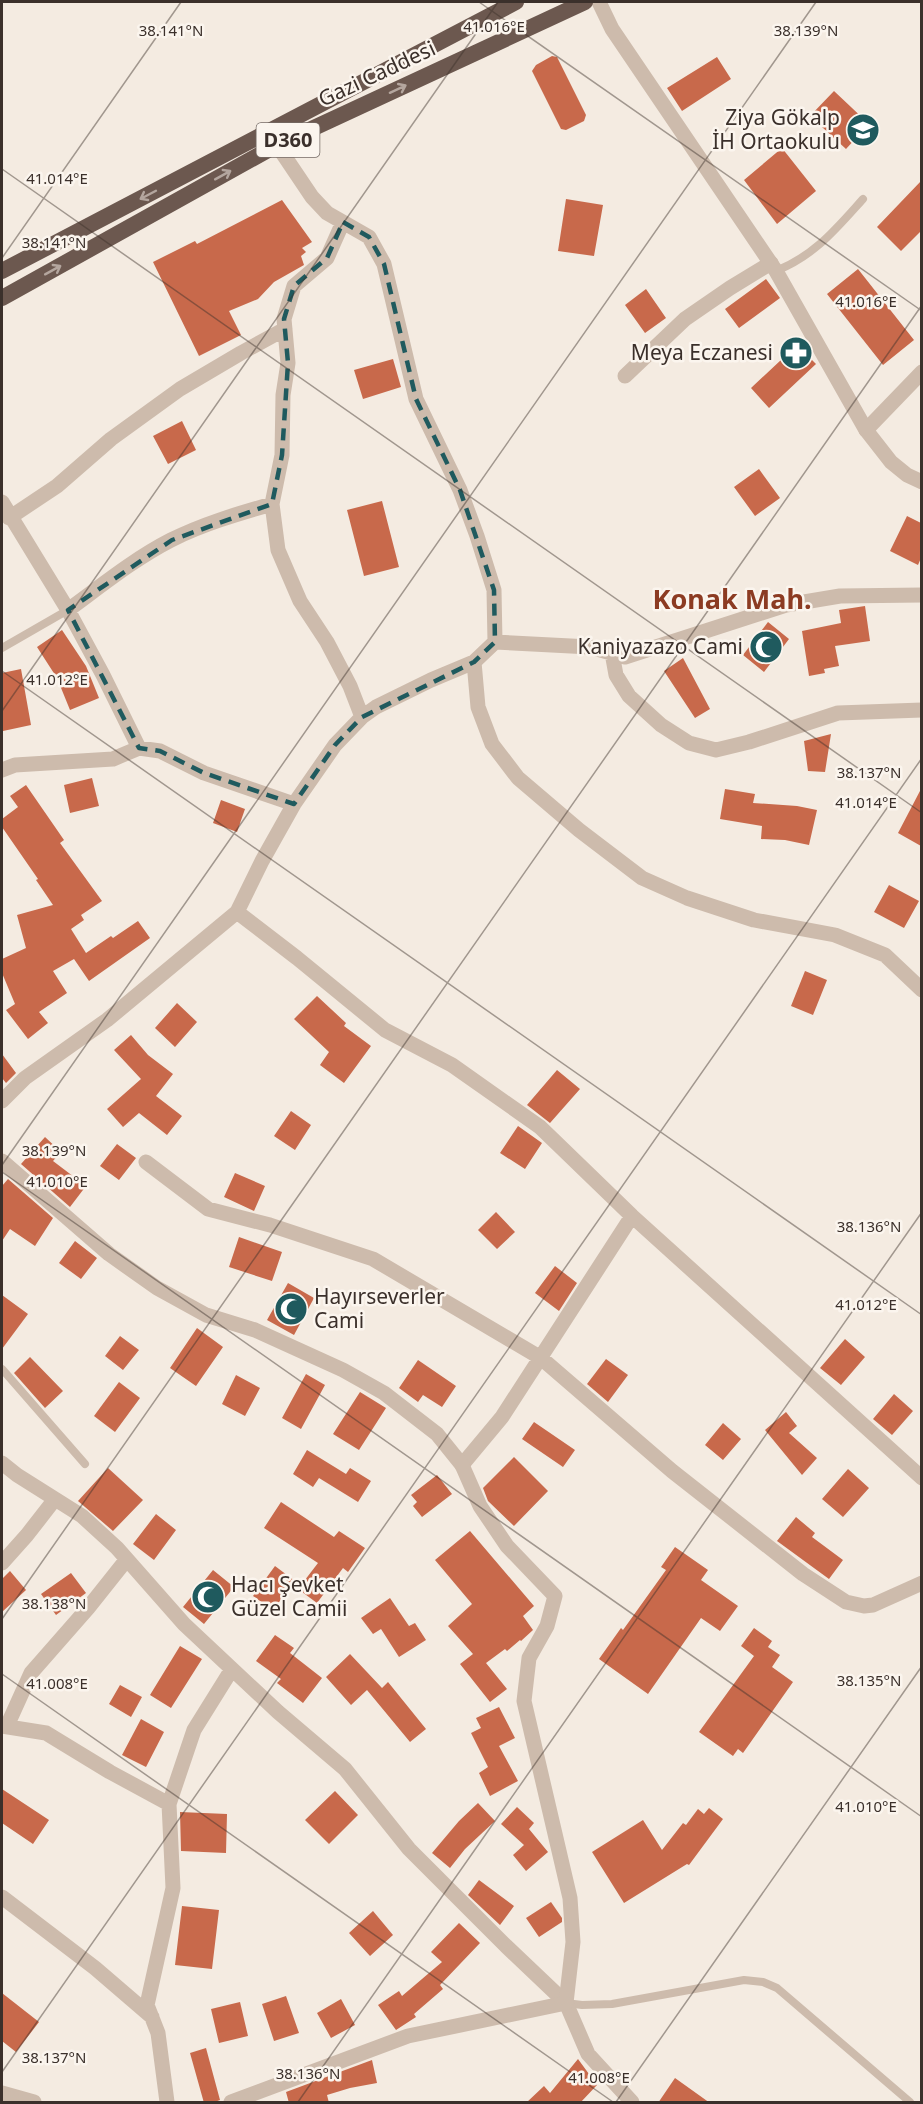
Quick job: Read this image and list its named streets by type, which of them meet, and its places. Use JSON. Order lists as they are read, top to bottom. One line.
{"streets":{"highway":["Gazi Caddesi","D360"]},"districts":["Konak Mah."],"places":{"school or university":["Ziya Gökalp İH Ortaokulu"],"pharmacy":["Meya Eczanesi"],"mosque":["Kaniyazazo Cami","Hayırseverler Cami","Hacı Şevket Güzel Camii"]},"coordinates":["41.016°E","38.141°N","38.139°N","41.014°E","41.012°E","38.137°N","41.010°E","38.136°N","38.138°N","38.135°N","41.008°E"]}
